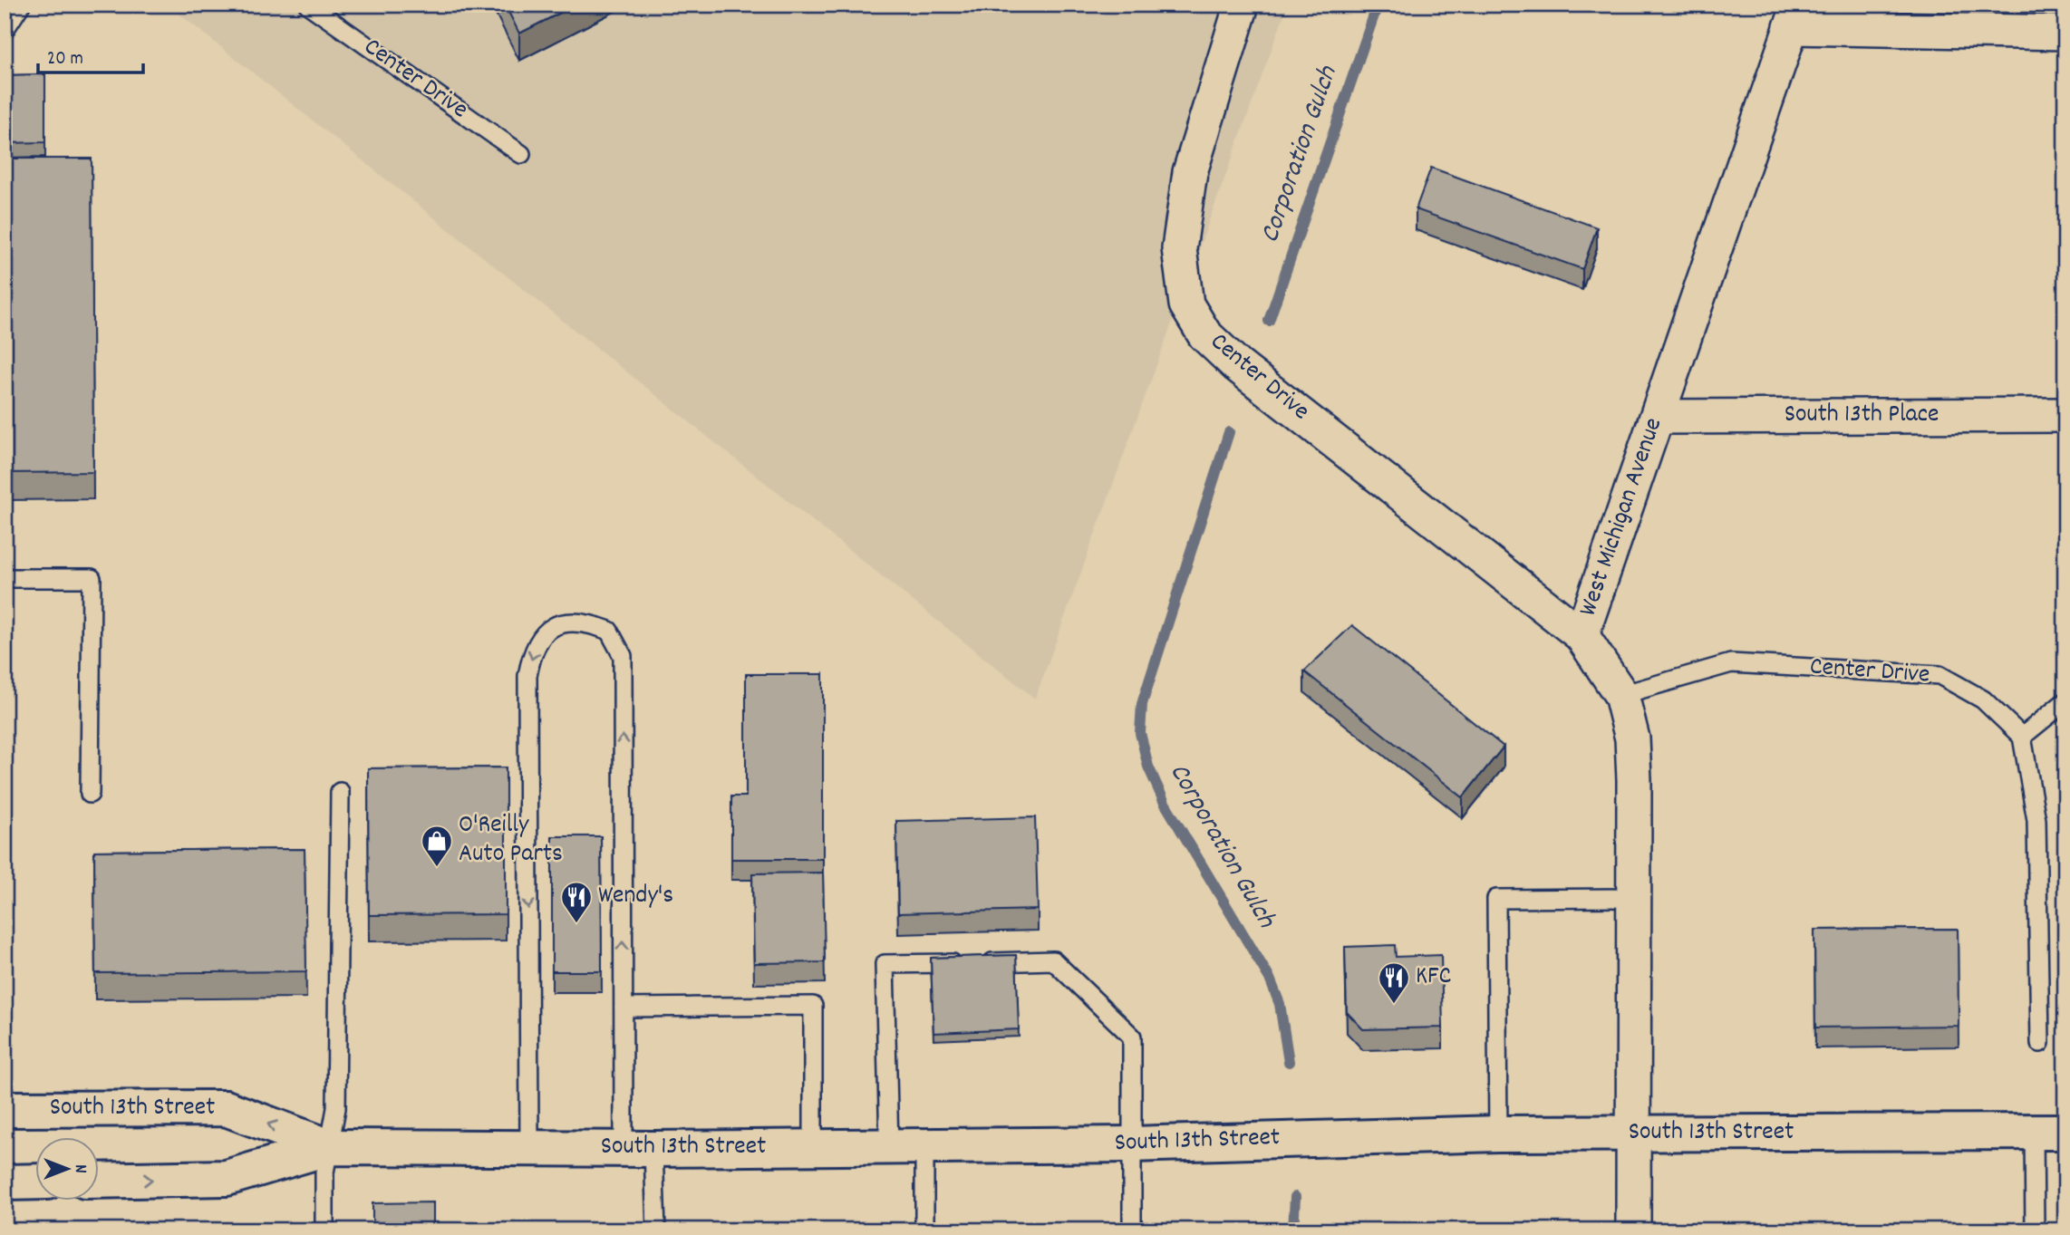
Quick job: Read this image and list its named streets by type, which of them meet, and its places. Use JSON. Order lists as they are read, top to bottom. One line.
{"streets":{"highway":["South 13th Street"],"street":["Center Drive","South 13th Place","West Michigan Avenue"]},"crossings":[["Center Drive","West Michigan Avenue"],["South 13th Place","West Michigan Avenue"],["West Michigan Avenue","South 13th Street"]],"water":["Corporation Gulch"],"places":{"shop":["O'Reilly Auto Parts"],"restaurant":["Wendy's","KFC"]},"scale_bar":"20 m","north":"right"}
